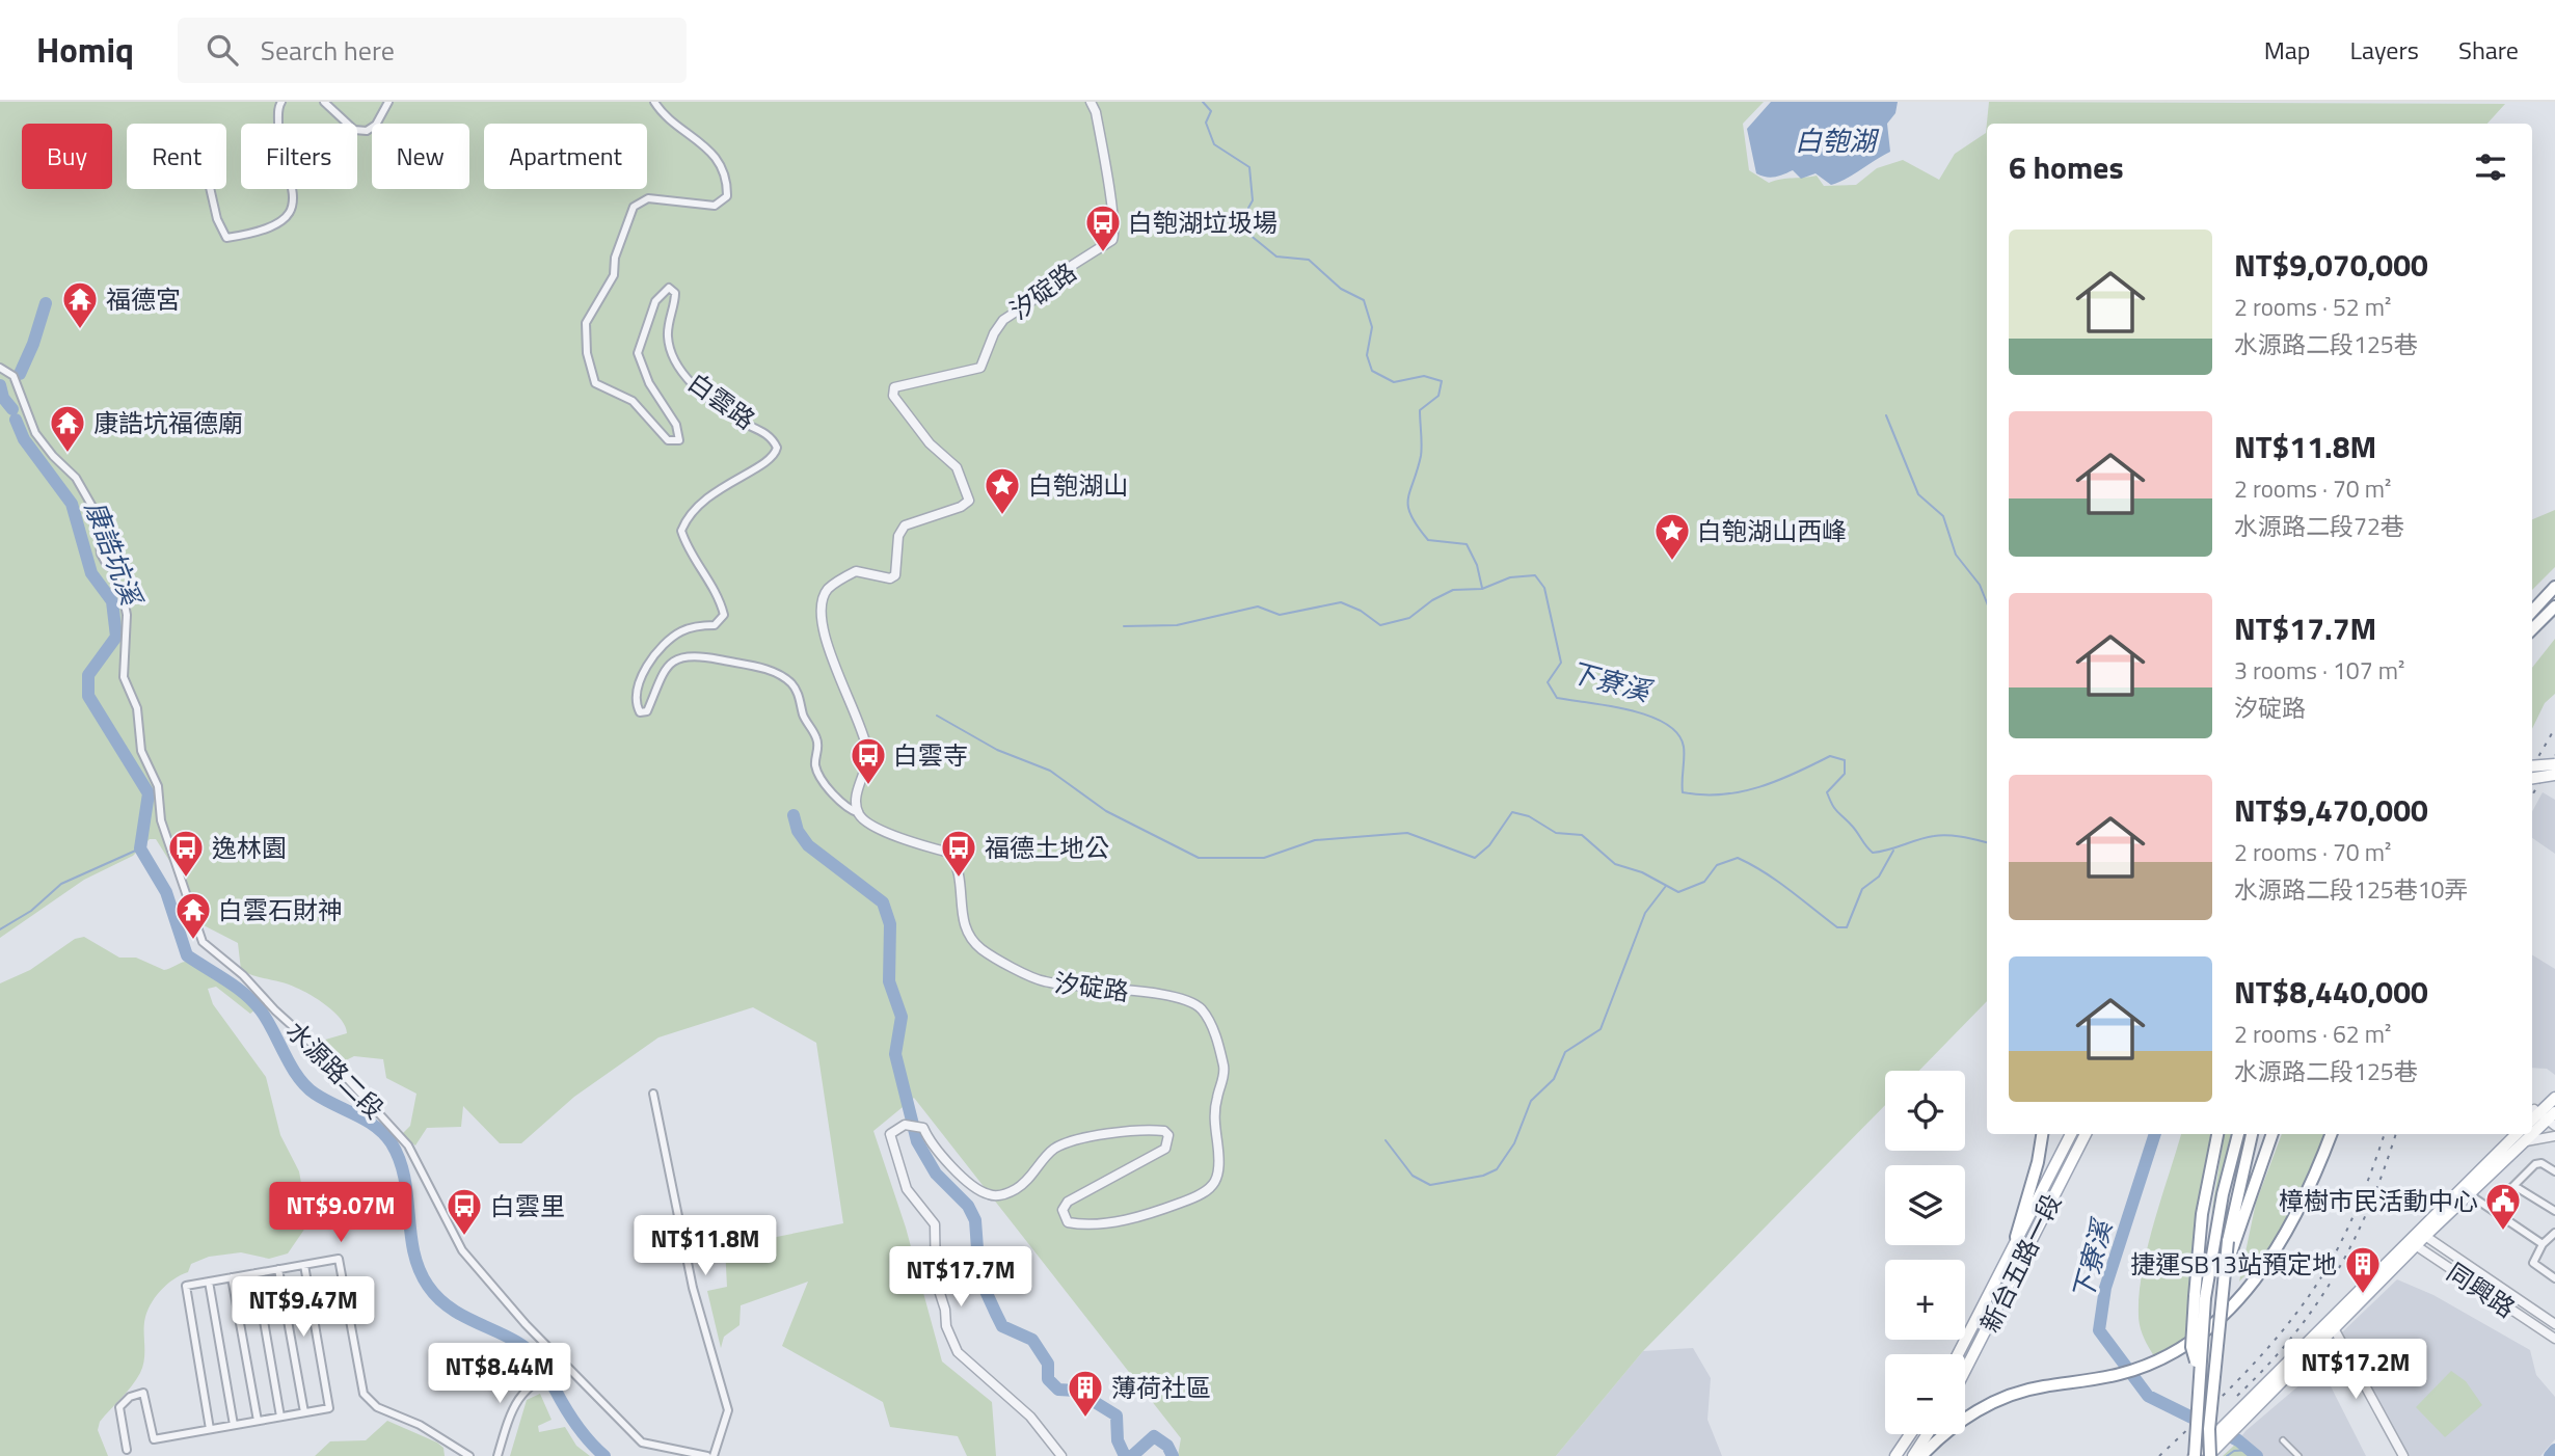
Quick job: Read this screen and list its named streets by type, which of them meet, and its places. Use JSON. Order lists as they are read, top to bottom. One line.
{"streets":{"main road":["新台五路一段"],"street":["汐碇路","白雲路","水源路二段","同興路"]},"crossings":[["汐碇路","白雲路"]],"water":["白匏湖","康誥坑溪","下寮溪"],"places":{"bus stop":["白匏湖垃圾場","白雲寺","逸林園","福德土地公","白雲里"],"temple":["福德宮","康誥坑福德廟","白雲石財神"],"place":["白匏湖山","白匏湖山西峰"],"public building":["樟樹市民活動中心"],"building":["捷運SB13站預定地","薄荷社區"]},"page":{"header":"Homiq","search":"Search here","nav":["Map","Layers","Share"],"chip":["Buy","Rent","Filters","New","Apartment"],"heading":"6 homes","list":[{"name":"NT$9,070,000","note":"2 rooms · 52 m² · 水源路二段125巷"},{"name":"NT$11.8M","note":"2 rooms · 70 m² · 水源路二段72巷"},{"name":"NT$17.7M","note":"3 rooms · 107 m² · 汐碇路"},{"name":"NT$9,470,000","note":"2 rooms · 70 m² · 水源路二段125巷10弄"},{"name":"NT$8,440,000","note":"2 rooms · 62 m² · 水源路二段125巷"}],"map_buttons":["+","−"],"price":["NT$9.07M","NT$11.8M","NT$17.7M","NT$9.47M","NT$17.2M","NT$8.44M"]}}
